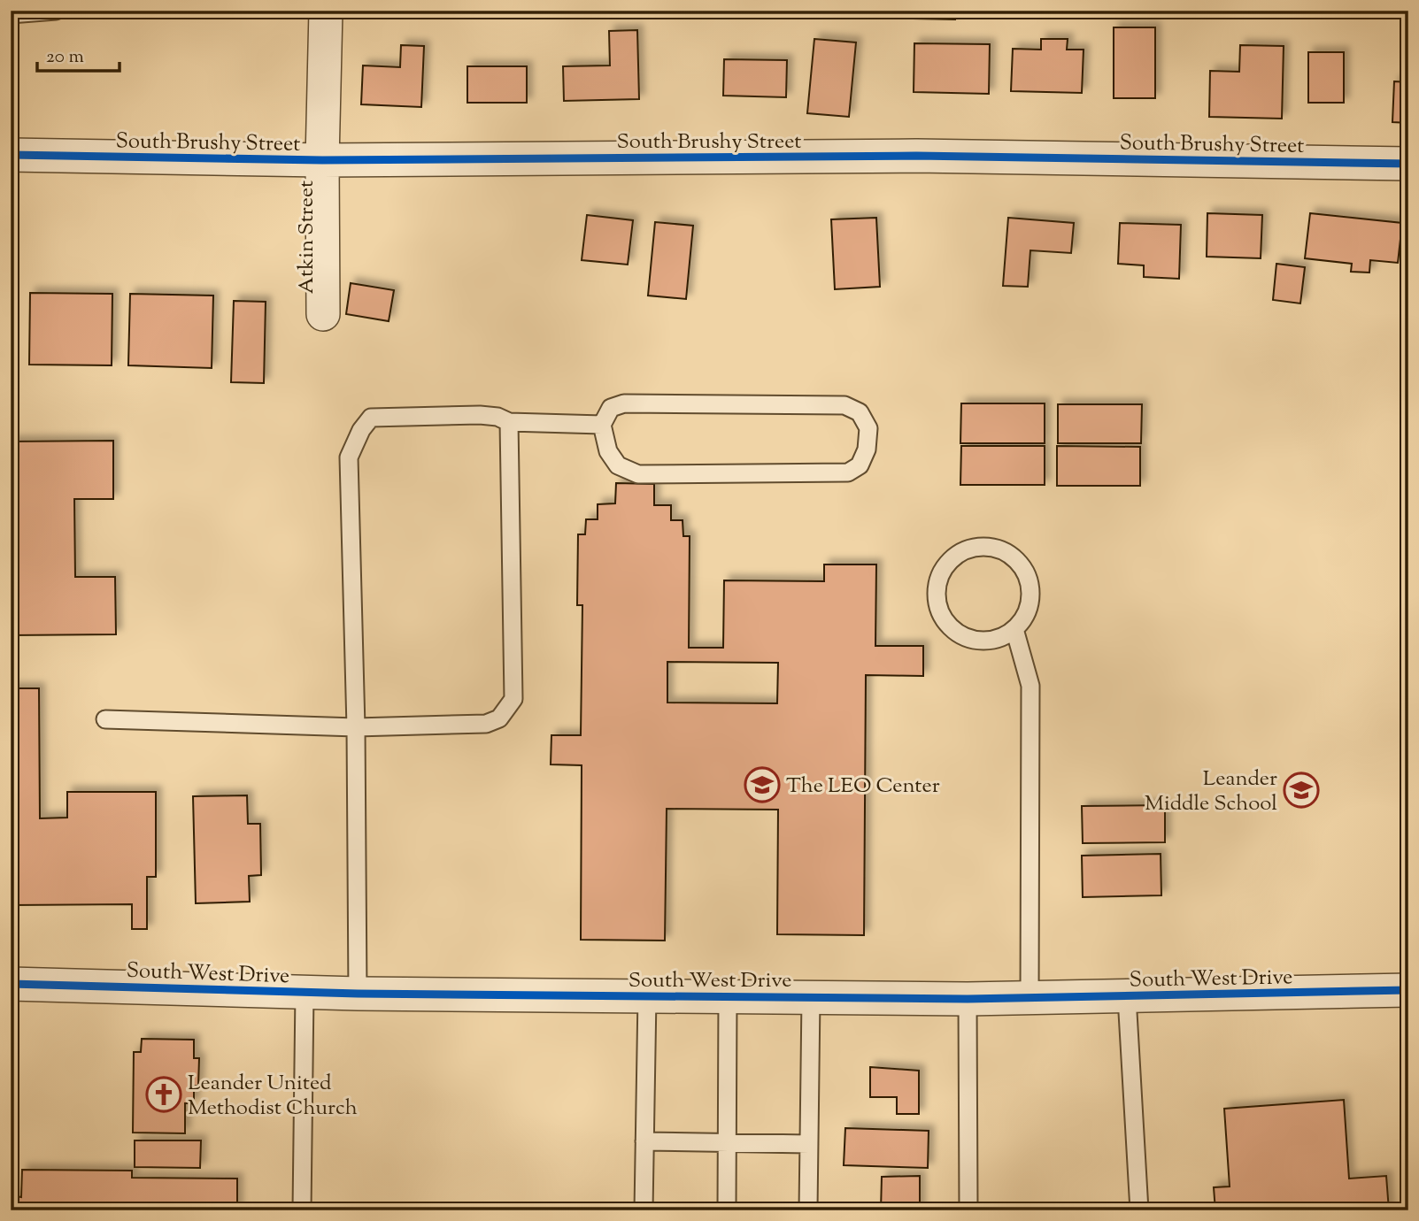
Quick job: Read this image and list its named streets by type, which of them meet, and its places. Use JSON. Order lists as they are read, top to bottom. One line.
{"streets":{"street":["South Brushy Street","Atkin Street","South West Drive"]},"crossings":[["South Brushy Street","Atkin Street"]],"places":{"school or university":["The LEO Center","Leander Middle School"],"church":["Leander United Methodist Church"]},"scale_bar":"20 m"}
